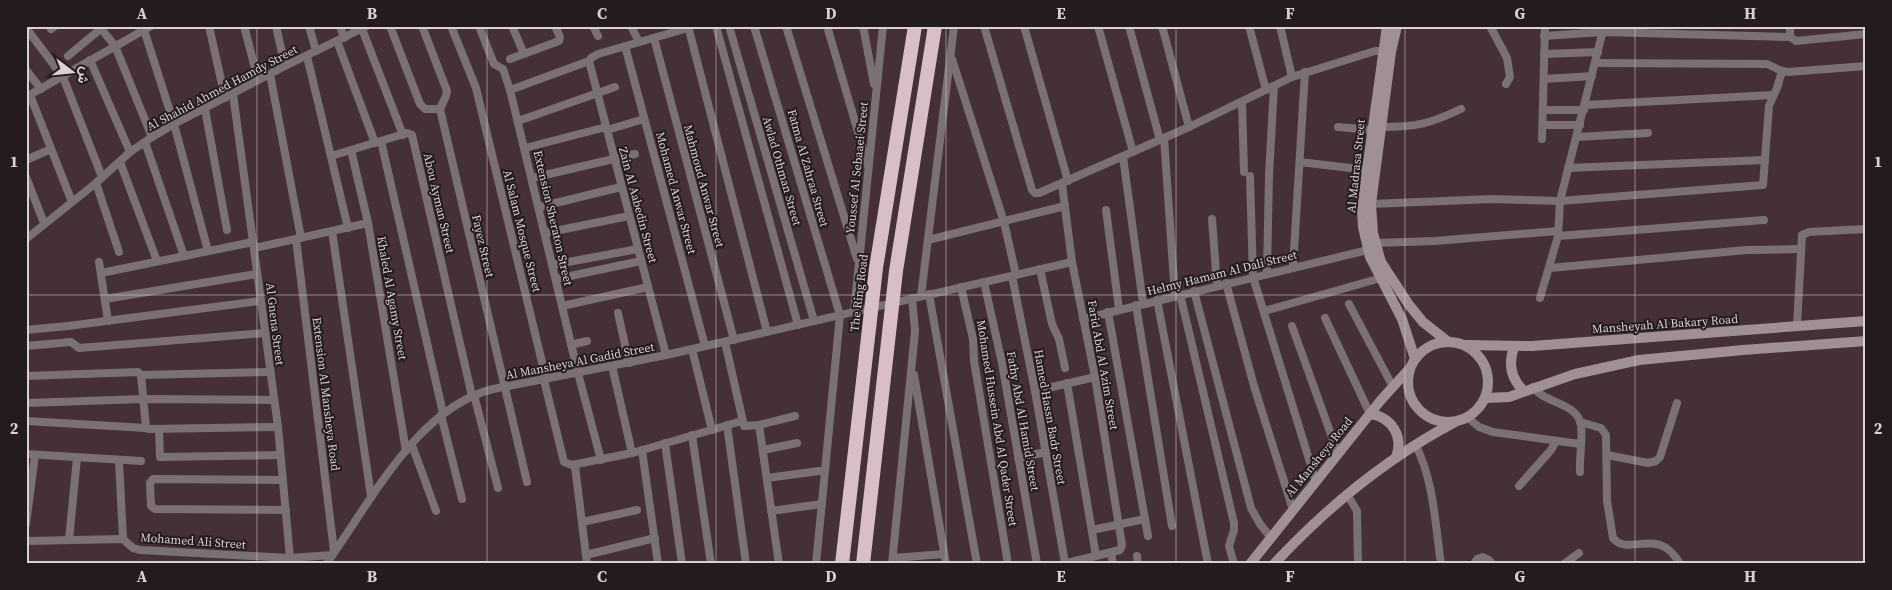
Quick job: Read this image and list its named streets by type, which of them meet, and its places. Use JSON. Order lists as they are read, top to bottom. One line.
{"streets":{"highway":["The Ring Road"],"street":["Al Shahid Ahmed Hamdy Street","Al Madrasa Street","Fatma Al Zahraa Street","Youssef Al Sebaaei Street","Awlad Othman Street","Mahmoud Anwar Street","Mohamed Anwar Street","Abou Ayman Street","Zain Al Aabedin Street","Extension Sheraton Street","Al Salam Mosque Street","Fayez Street","Helmy Hamam Al Dali Street","Khaled Al Agamy Street","Al Gnena Street","Mansheyah Al Bakary Road","Al Mansheya Al Gadid Street","Farid Abd Al Azim Street","Extension Al Mansheya Road","Hamed Hassn Badr Street","Fathy Abd Al Hamid Street","Mohamed Hussein Abd Al Qader Street","Al Mansheya Road","Mohamed Ali Street"]},"crossings":[["Al Shahid Ahmed Hamdy Street","Abou Ayman Street"],["Al Shahid Ahmed Hamdy Street","Al Gnena Street"],["Al Shahid Ahmed Hamdy Street","Extension Al Mansheya Road"],["Al Madrasa Street","Helmy Hamam Al Dali Street"],["Al Madrasa Street","Mansheyah Al Bakary Road"],["Al Madrasa Street","Al Mansheya Road"],["Fatma Al Zahraa Street","Al Mansheya Al Gadid Street"],["Youssef Al Sebaaei Street","Al Mansheya Al Gadid Street"],["Awlad Othman Street","Al Mansheya Al Gadid Street"],["Mahmoud Anwar Street","Al Mansheya Al Gadid Street"],["Mohamed Anwar Street","Al Mansheya Al Gadid Street"],["Abou Ayman Street","Al Mansheya Al Gadid Street"],["Zain Al Aabedin Street","Al Mansheya Al Gadid Street"],["Extension Sheraton Street","Al Mansheya Al Gadid Street"],["Al Salam Mosque Street","Al Mansheya Al Gadid Street"],["Fayez Street","Al Mansheya Al Gadid Street"],["Helmy Hamam Al Dali Street","Farid Abd Al Azim Street"],["Khaled Al Agamy Street","Al Mansheya Al Gadid Street"],["Al Gnena Street","Mohamed Ali Street"],["Mansheyah Al Bakary Road","Al Mansheya Road"],["Al Mansheya Al Gadid Street","Farid Abd Al Azim Street"],["Al Mansheya Al Gadid Street","Extension Al Mansheya Road"],["Al Mansheya Al Gadid Street","Hamed Hassn Badr Street"],["Al Mansheya Al Gadid Street","Fathy Abd Al Hamid Street"],["Al Mansheya Al Gadid Street","Mohamed Hussein Abd Al Qader Street"],["Al Mansheya Al Gadid Street","Mohamed Ali Street"],["Extension Al Mansheya Road","Mohamed Ali Street"]],"north":"right","grid":{"columns":["A","B","C","D","E","F","G","H"],"rows":["1","2"]}}
